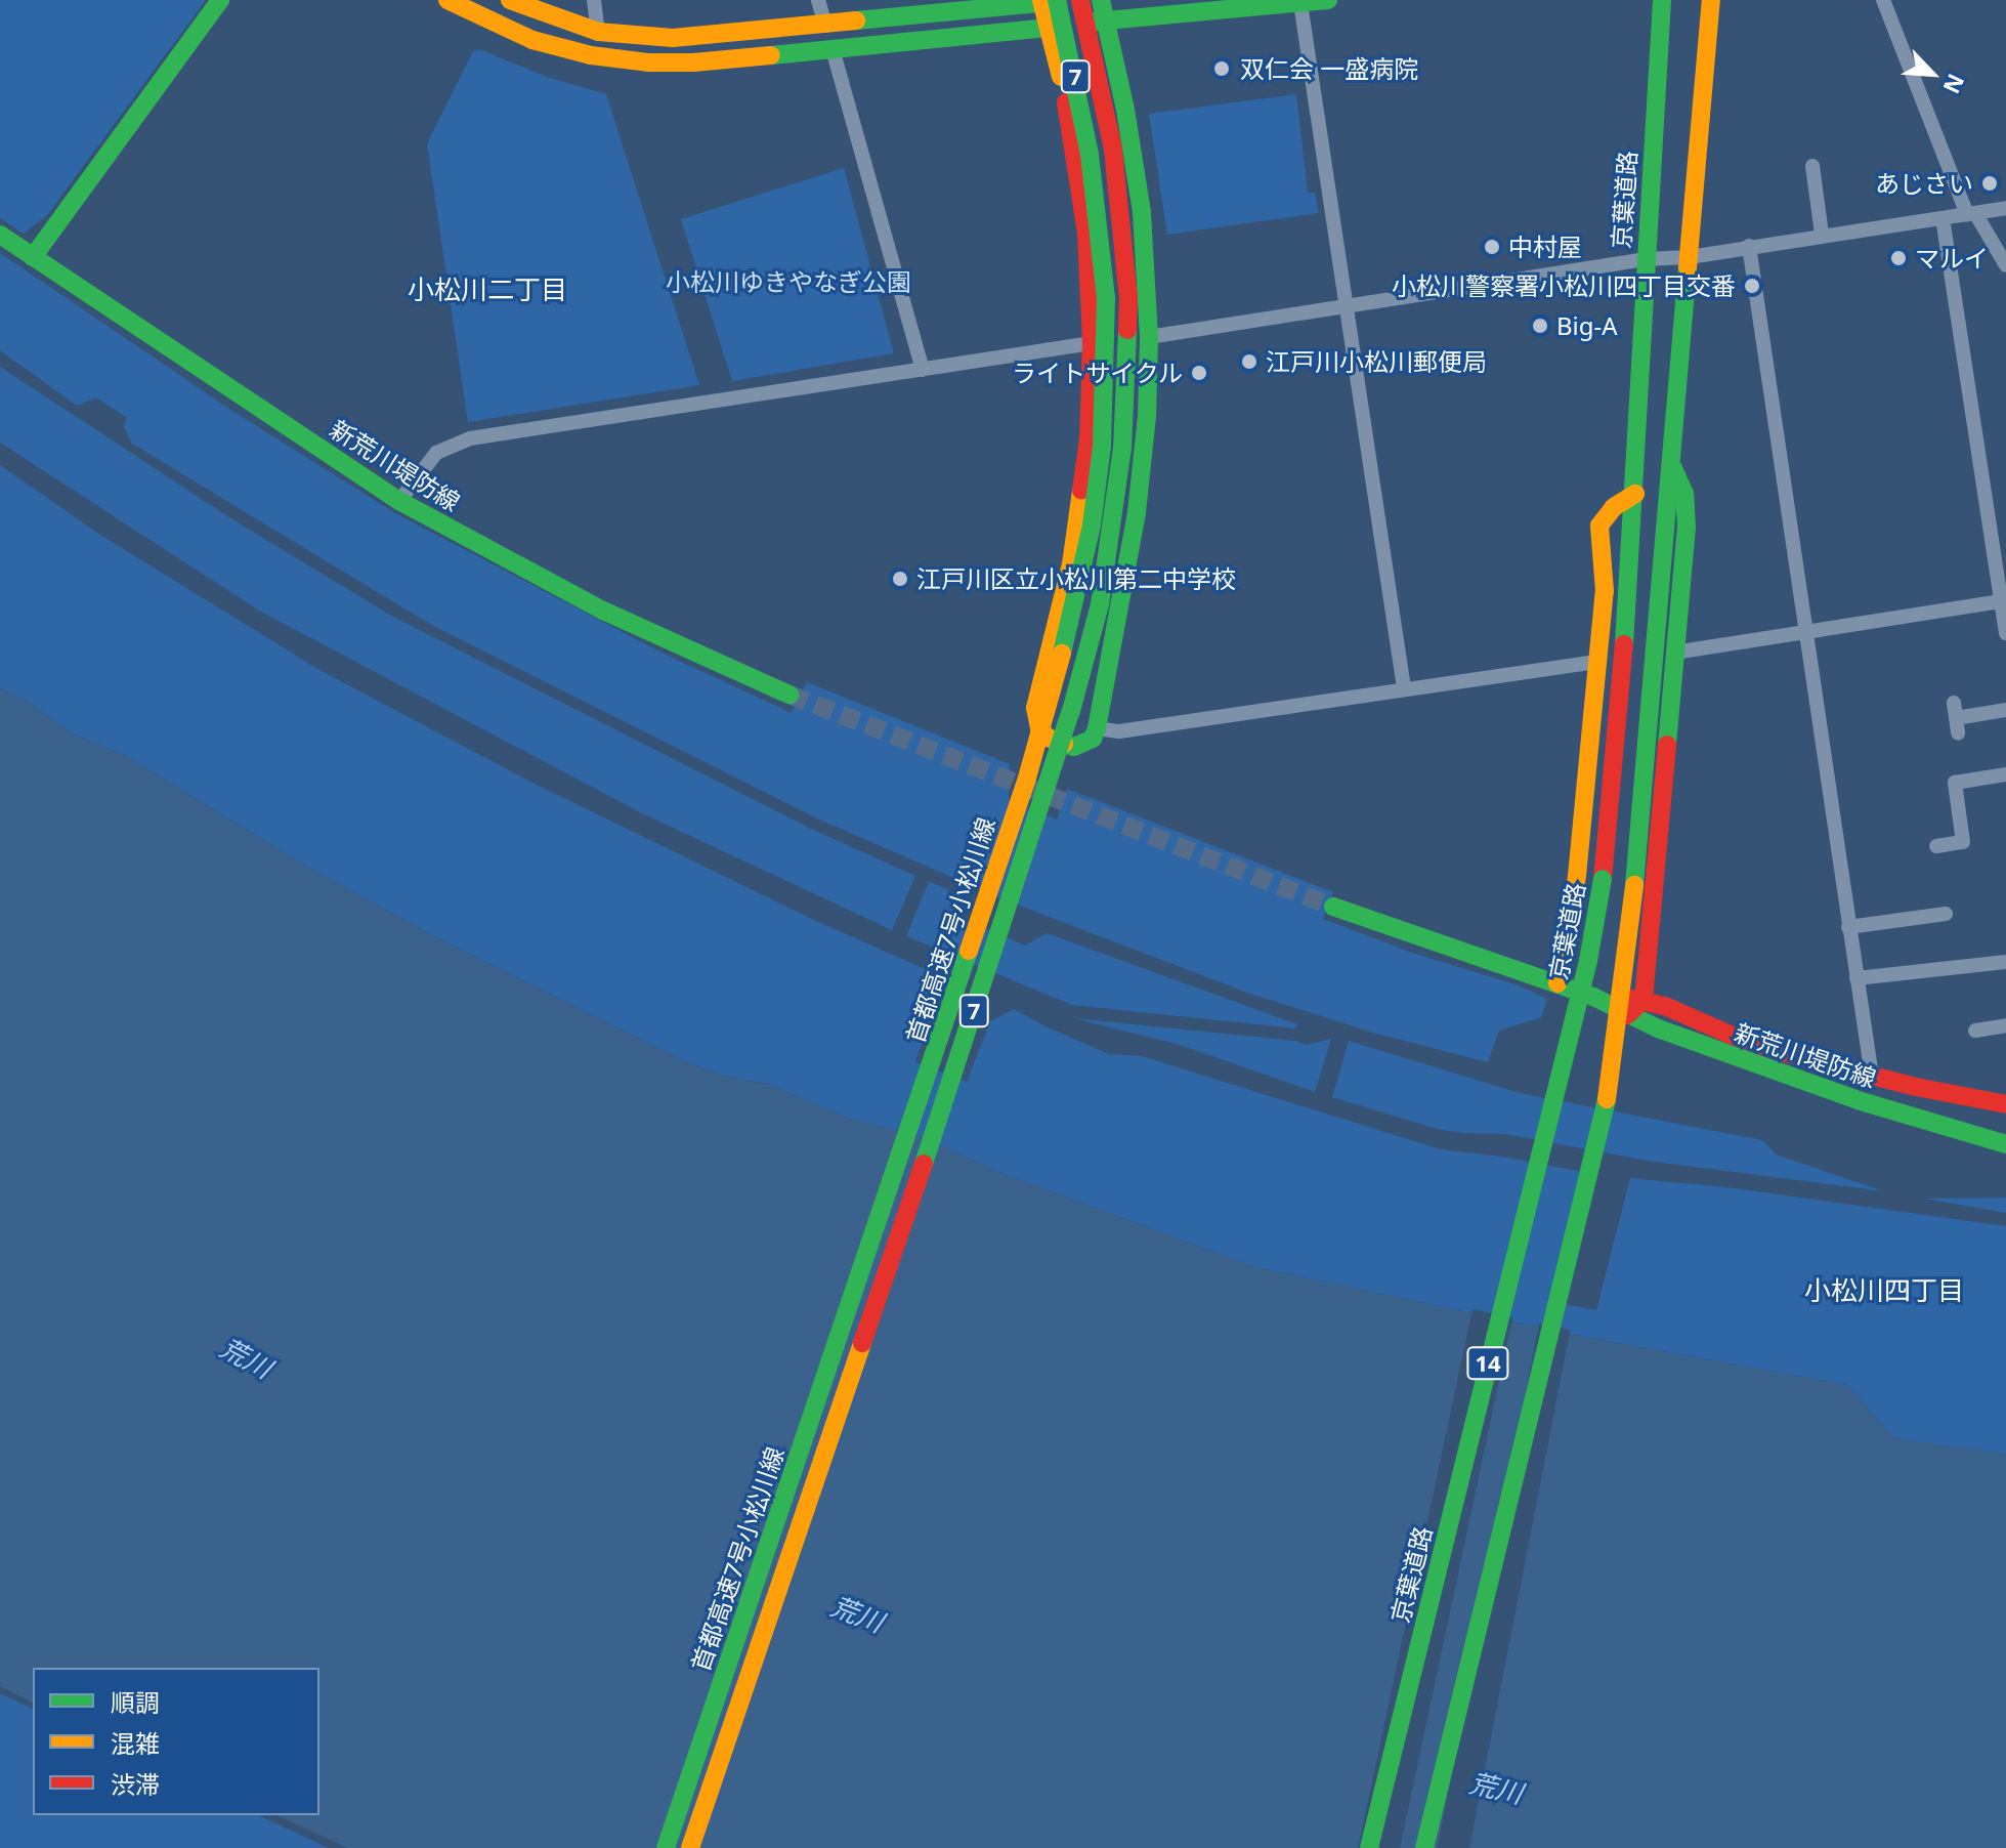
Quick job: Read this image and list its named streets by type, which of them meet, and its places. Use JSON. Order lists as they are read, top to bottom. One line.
{"streets":{"main road":["7","京葉道路","新荒川堤防線","首都高速7号小松川線","14"]},"districts":["小松川二丁目","小松川四丁目"],"water":["荒川"],"parks":["小松川ゆきやなぎ公園"],"places":["双仁会 一盛病院","あじさい","中村屋","マルイ","小松川警察署小松川四丁目交番","Big-A","江戸川小松川郵便局","ライトサイクル","江戸川区立小松川第二中学校"],"legend":["順調","混雑","渋滞"],"north":"bottom right"}
